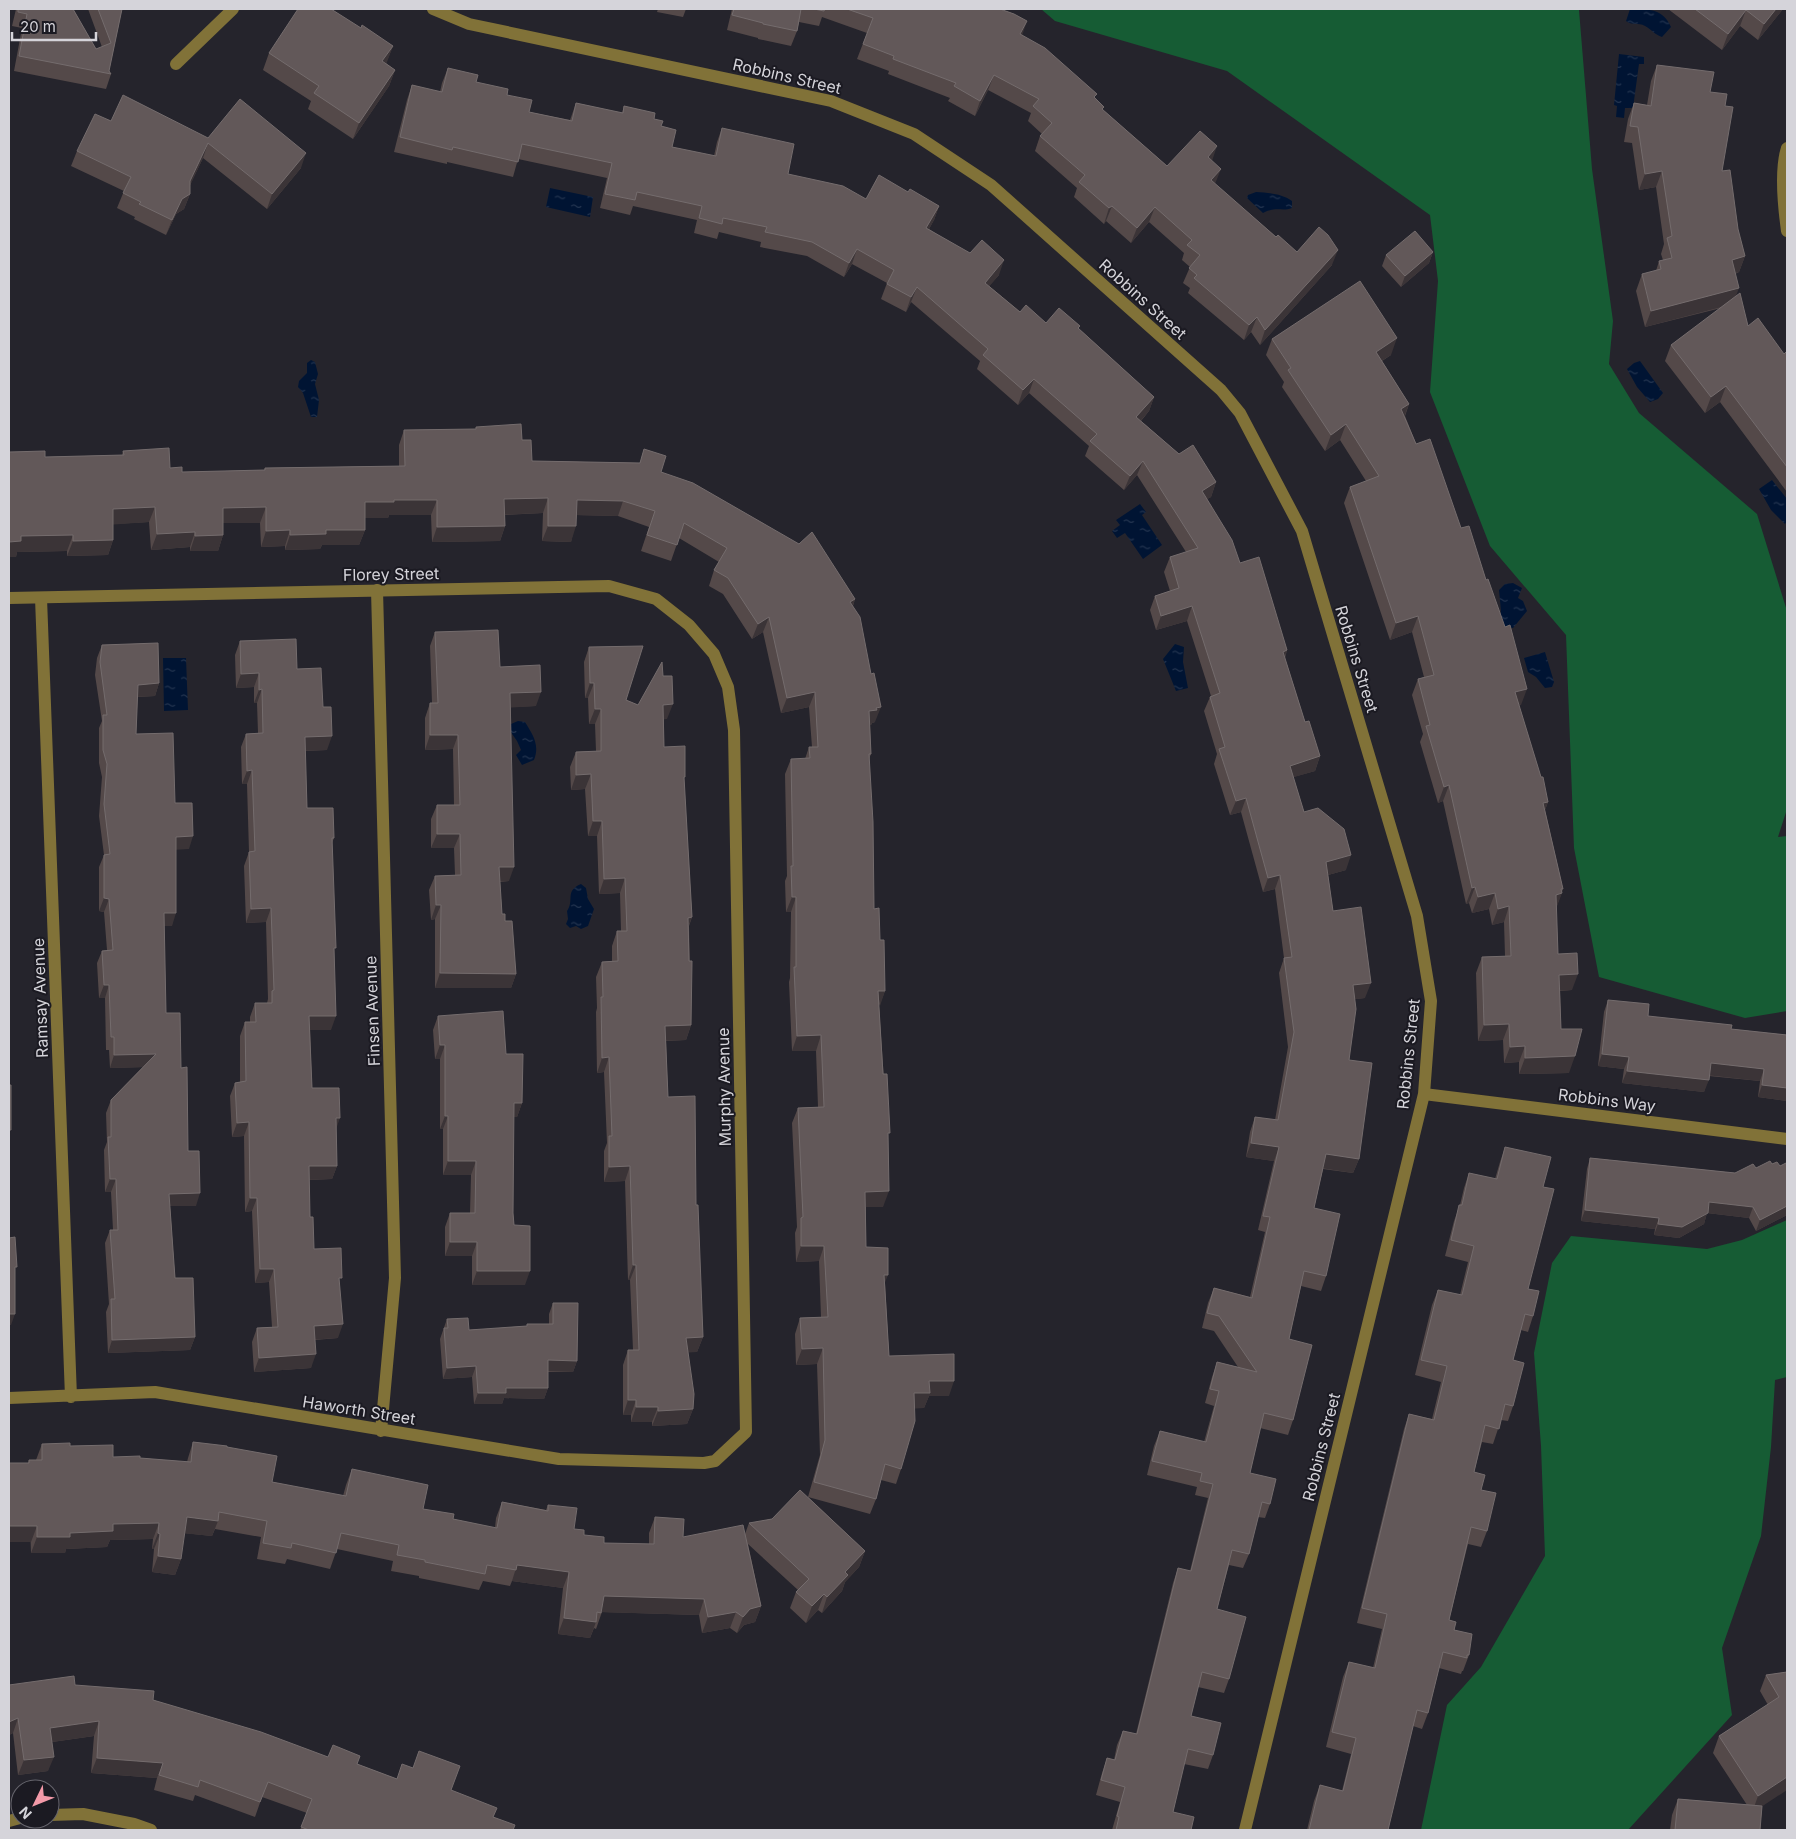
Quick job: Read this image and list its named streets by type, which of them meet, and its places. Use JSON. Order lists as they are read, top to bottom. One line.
{"streets":{"street":["Robbins Street","Florey Street","Ramsay Avenue","Finsen Avenue","Murphy Avenue","Robbins Way","Haworth Street"]},"crossings":[["Robbins Street","Robbins Way"],["Florey Street","Ramsay Avenue"],["Florey Street","Finsen Avenue"],["Florey Street","Murphy Avenue"],["Ramsay Avenue","Haworth Street"],["Finsen Avenue","Haworth Street"],["Murphy Avenue","Haworth Street"]],"scale_bar":"20 m","north":"bottom left"}
